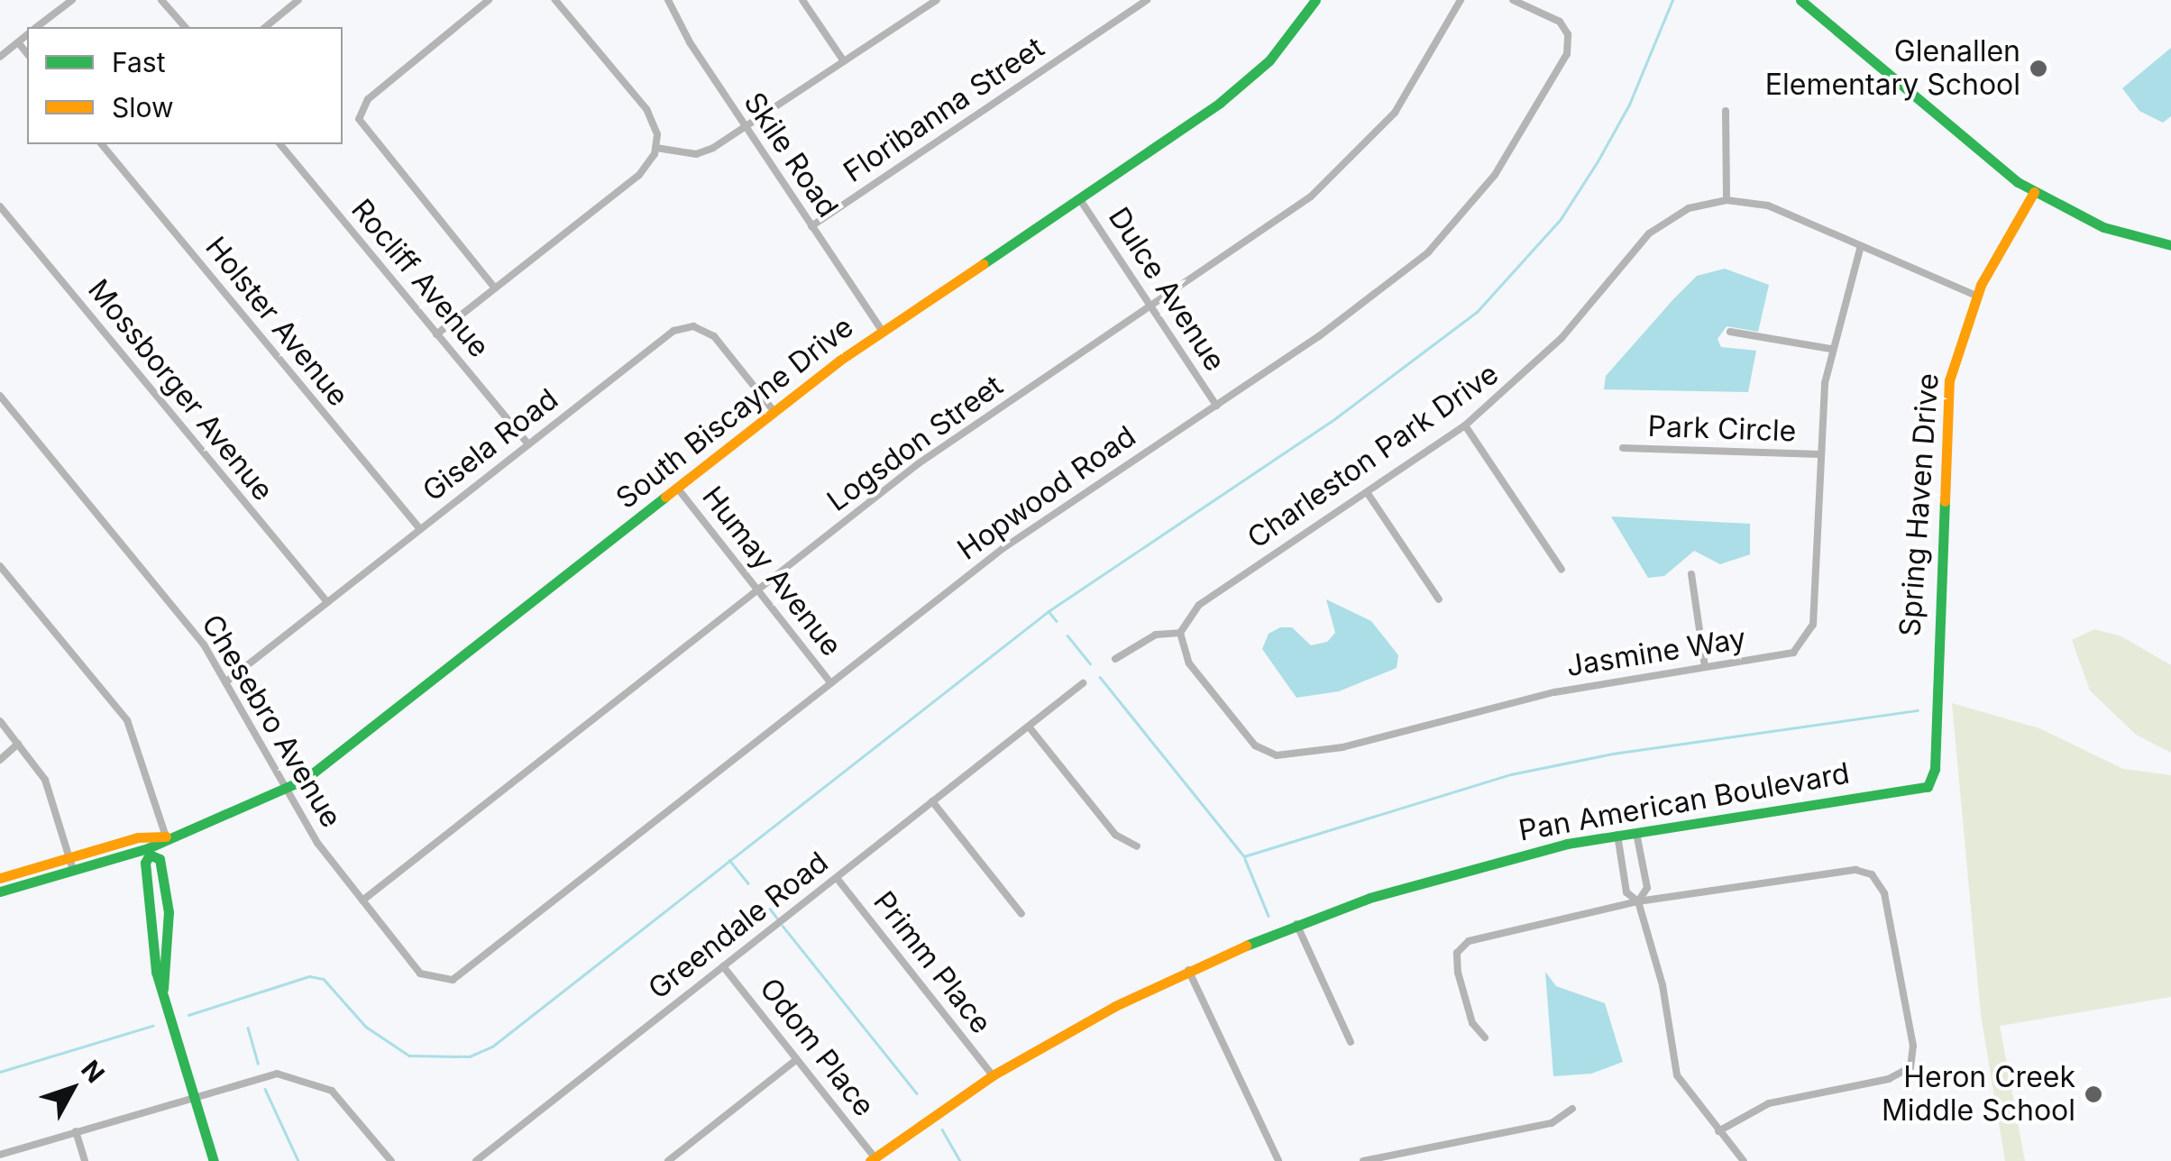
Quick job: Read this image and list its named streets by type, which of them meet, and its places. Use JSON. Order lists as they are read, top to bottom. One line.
{"streets":{"street":["Floribanna Street","Skile Road","Rocliff Avenue","Dulce Avenue","Holster Avenue","Mossborger Avenue","South Biscayne Drive","Park Circle","Logsdon Street","Gisela Road","Charleston Park Drive","Hopwood Road","Spring Haven Drive","Humay Avenue","Jasmine Way","Chesebro Avenue","Pan American Boulevard","Greendale Road","Primm Place","Odom Place"]},"crossings":[["Floribanna Street","Skile Road"],["Skile Road","South Biscayne Drive"],["Rocliff Avenue","Gisela Road"],["Dulce Avenue","South Biscayne Drive"],["Dulce Avenue","Logsdon Street"],["Dulce Avenue","Hopwood Road"],["Holster Avenue","Gisela Road"],["Mossborger Avenue","Gisela Road"],["South Biscayne Drive","Gisela Road"],["South Biscayne Drive","Humay Avenue"],["South Biscayne Drive","Chesebro Avenue"],["Park Circle","Jasmine Way"],["Logsdon Street","Humay Avenue"],["Logsdon Street","Chesebro Avenue"],["Gisela Road","Chesebro Avenue"],["Charleston Park Drive","Spring Haven Drive"],["Charleston Park Drive","Jasmine Way"],["Hopwood Road","Humay Avenue"],["Hopwood Road","Chesebro Avenue"],["Spring Haven Drive","Pan American Boulevard"],["Pan American Boulevard","Primm Place"],["Pan American Boulevard","Odom Place"],["Greendale Road","Primm Place"],["Greendale Road","Odom Place"]],"places":["Glenallen Elementary School","Heron Creek Middle School"],"legend":["Fast","Slow"],"north":"top right"}
